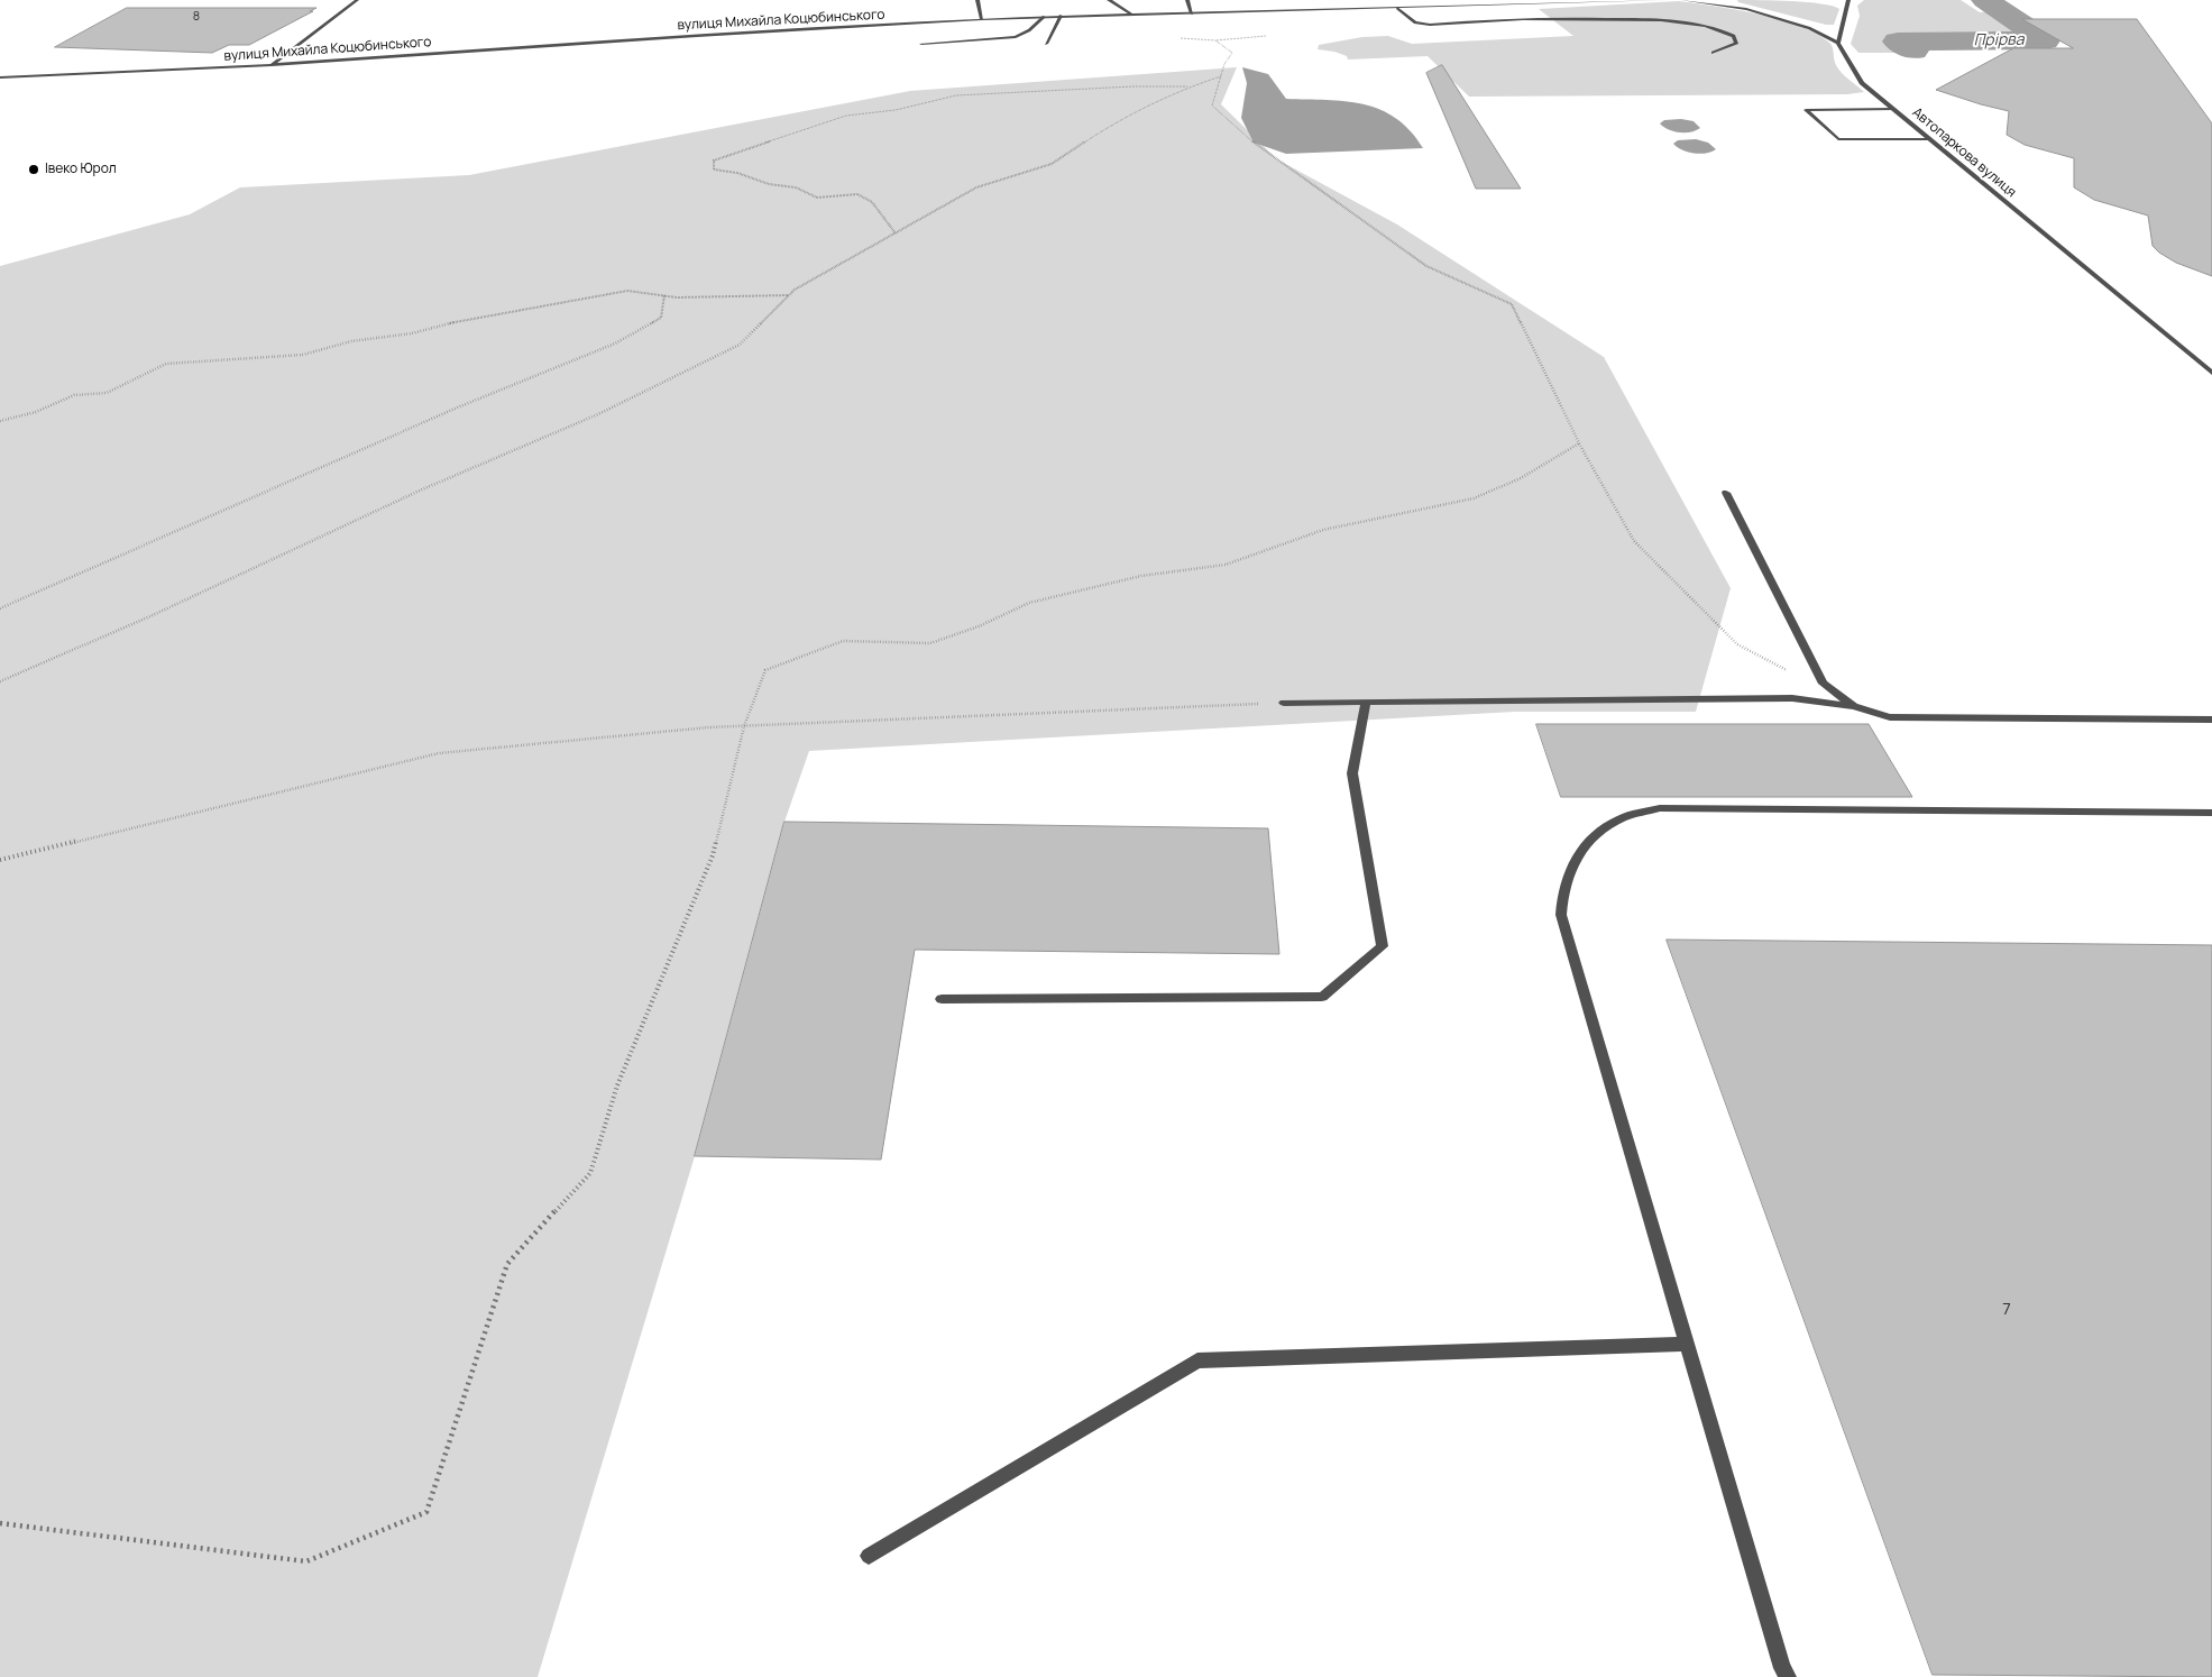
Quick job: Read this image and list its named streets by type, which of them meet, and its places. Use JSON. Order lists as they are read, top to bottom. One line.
{"streets":{"street":["вулиця Михайла Коцюбинського","Автопаркова вулиця"]},"water":["Прірва"],"places":["Івеко Юрол"],"house_numbers":["8","7"]}
